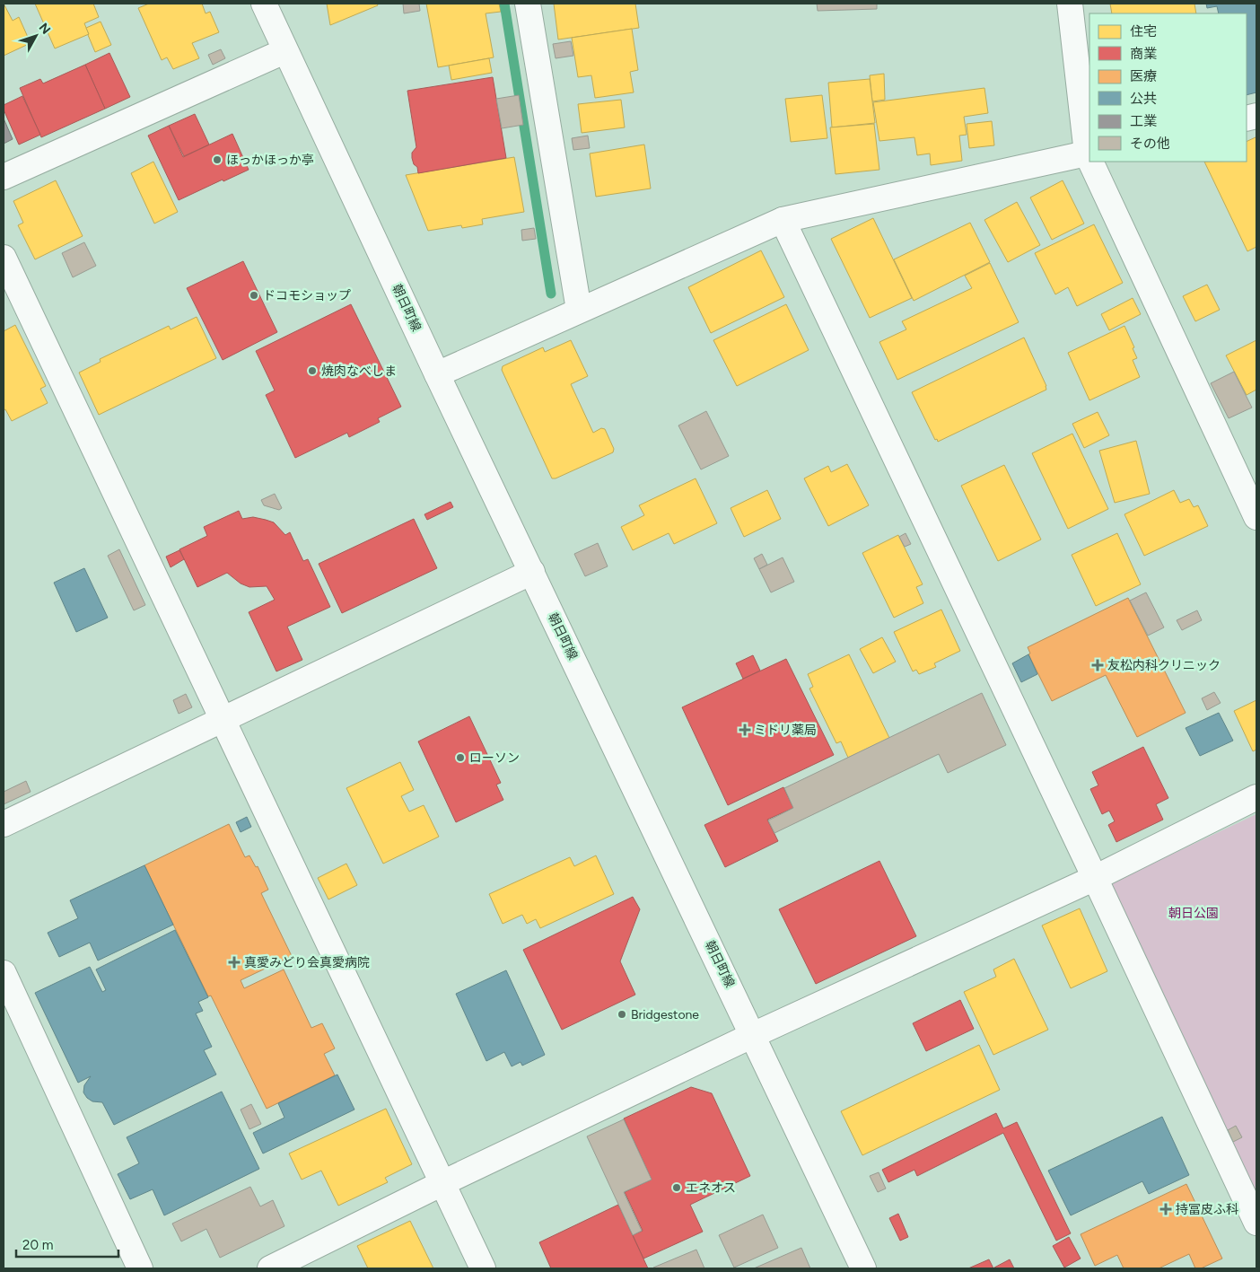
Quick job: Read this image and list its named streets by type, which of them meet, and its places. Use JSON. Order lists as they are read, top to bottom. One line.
{"streets":{"street":["朝日町線"]},"parks":["朝日公園"],"places":{"other":["ほっかほっか亭","ドコモショップ","焼肉なべしま","ローソン","Bridgestone","エネオス"],"health":["友松内科クリニック","ミドリ薬局","真愛みどり会真愛病院","持冨皮ふ科"]},"legend":["住宅","商業","医療","公共","工業","その他"],"scale_bar":"20 m","north":"top right"}
